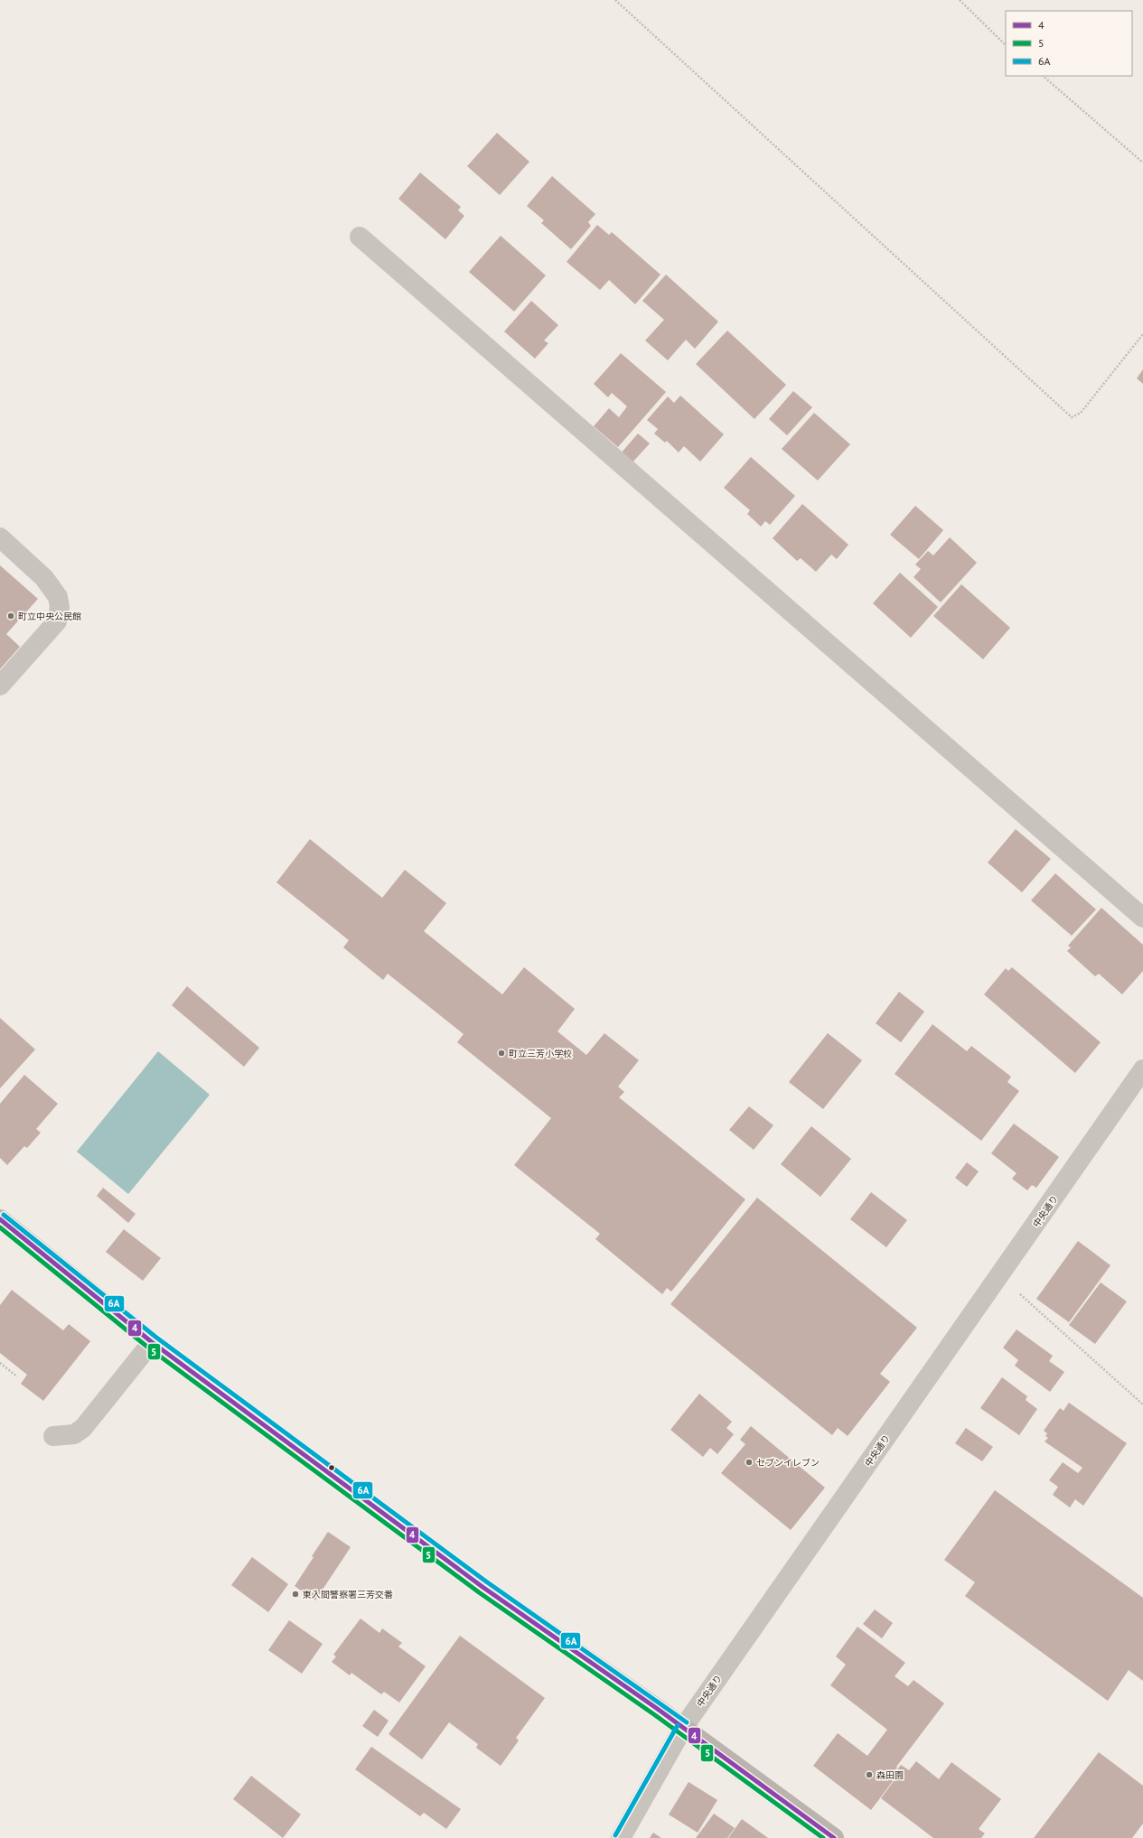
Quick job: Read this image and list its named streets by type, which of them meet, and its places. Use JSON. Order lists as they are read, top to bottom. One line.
{"streets":{"street":["中央通り"]},"places":["町立中央公民館","町立三芳小学校","セブンイレブン","東入間警察署三芳交番","森田園"],"lines":["transit line 6A","transit line 4","transit line 5"],"legend":["4","5","6A"]}
